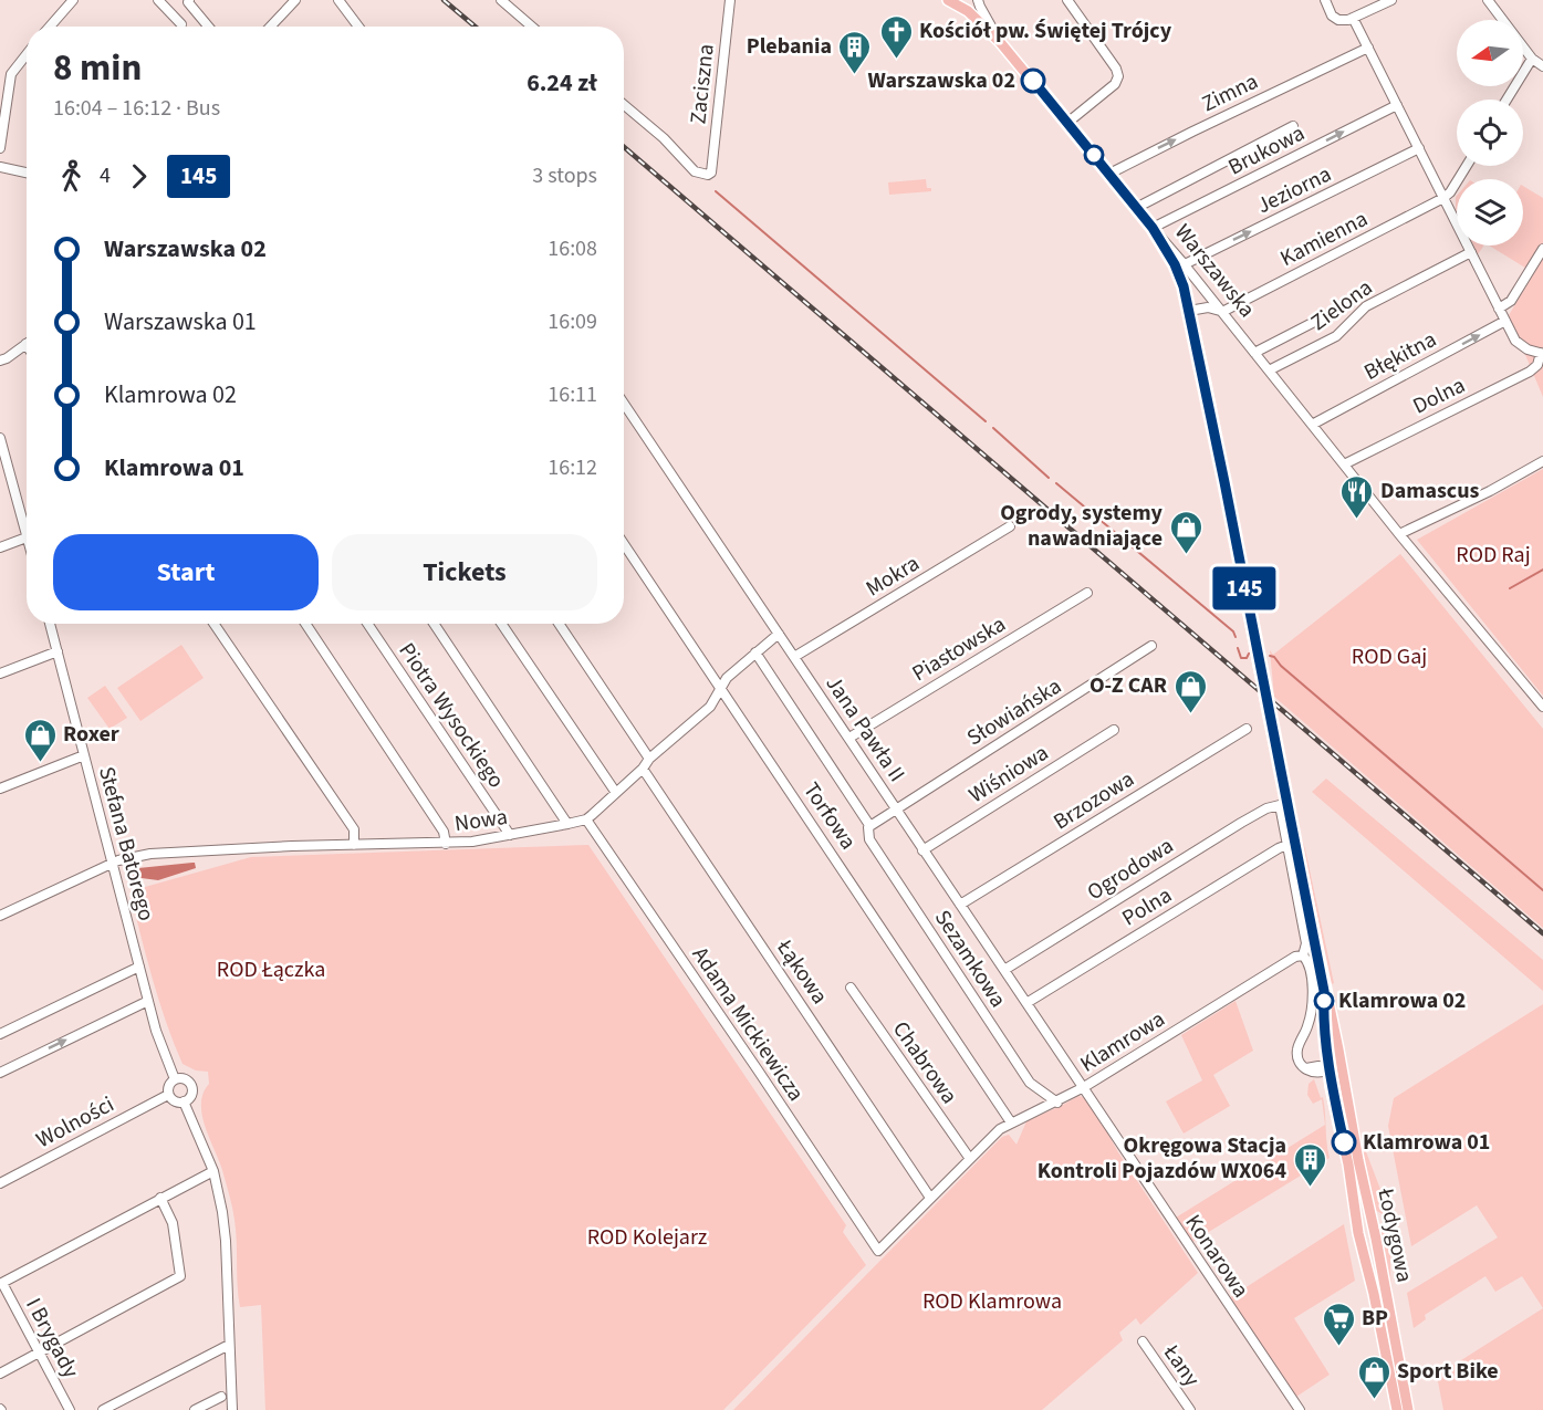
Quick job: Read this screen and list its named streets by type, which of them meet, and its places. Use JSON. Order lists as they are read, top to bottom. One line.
{"streets":{"main road":["Warszawska","Łodygowa"],"street":["Zaciszna","Zimna","Brukowa","Jeziorna","Kamienna","Zielona","Błękitna","Dolna","Mokra","Piastowska","Słowiańska","Piotra Wysockiego","Jana Pawła II","Wiśniowa","Brzozowa","Torfowa","Nowa","Stefana Batorego","Ogrodowa","Polna","Sezamkowa","Łąkowa","Adama Mickiewicza","Klamrowa","Chabrowa","Wolności","Konarowa","I Brygady","Łany"]},"crossings":[["Zimna","Warszawska"],["Brukowa","Warszawska"],["Brukowa","Łodygowa"],["Jeziorna","Warszawska"],["Kamienna","Warszawska"],["Warszawska","Zielona"],["Warszawska","Błękitna"],["Warszawska","Dolna"],["Warszawska","Łodygowa"],["Mokra","Jana Pawła II"],["Piastowska","Jana Pawła II"],["Słowiańska","Jana Pawła II"],["Piotra Wysockiego","Nowa"],["Jana Pawła II","Wiśniowa"],["Jana Pawła II","Brzozowa"],["Jana Pawła II","Nowa"],["Jana Pawła II","Ogrodowa"],["Jana Pawła II","Polna"],["Jana Pawła II","Klamrowa"],["Jana Pawła II","Konarowa"],["Torfowa","Nowa"],["Torfowa","Klamrowa"],["Nowa","Stefana Batorego"],["Nowa","Sezamkowa"],["Nowa","Łąkowa"],["Nowa","Adama Mickiewicza"],["Stefana Batorego","Wolności"],["Ogrodowa","Polna"],["Sezamkowa","Klamrowa"],["Łąkowa","Klamrowa"],["Adama Mickiewicza","Klamrowa"],["Klamrowa","Chabrowa"],["Klamrowa","Konarowa"]],"one_way":["Błękitna"],"parks":["ROD Raj","ROD Gaj","ROD Łączka","ROD Kolejarz","ROD Klamrowa"],"places":{"church":["Kościół pw. Świętej Trójcy"],"building":["Plebania","Okręgowa Stacja Kontroli Pojazdów WX064"],"other":["Warszawska 02","Klamrowa 02","Klamrowa 01"],"restaurant":["Damascus"],"shop":["Ogrody, systemy nawadniające","O-Z CAR","Roxer","Sport Bike"],"supermarket":["BP"]},"lines":["bus line 145"],"north":"left","page":{"on_map":"145","heading":["8 min","16:04 – 16:12 · Bus","6.24 zł"],"legs":["4","145","3 stops"],"list":[{"name":"Warszawska 02","value":"16:08"},{"name":"Warszawska 01","value":"16:09"},{"name":"Klamrowa 02","value":"16:11"},{"name":"Klamrowa 01","value":"16:12"}],"buttons":["Start","Tickets"]}}
